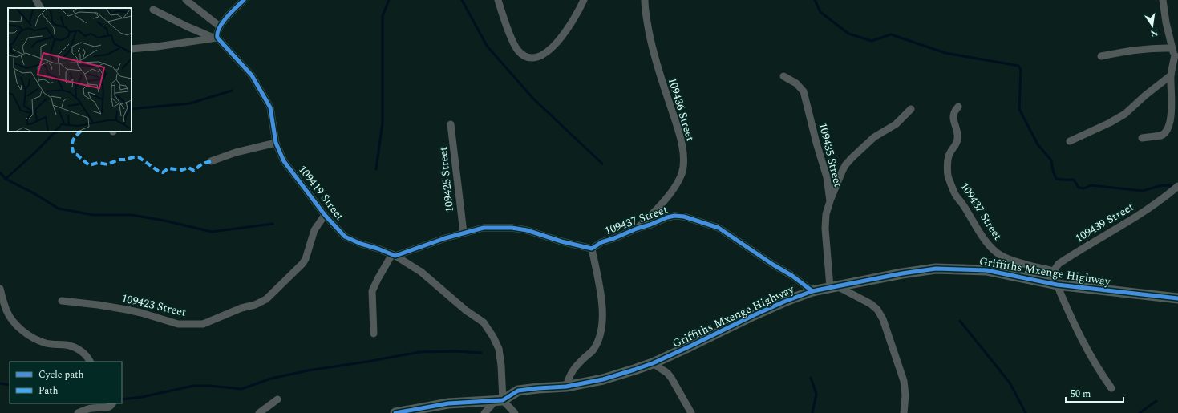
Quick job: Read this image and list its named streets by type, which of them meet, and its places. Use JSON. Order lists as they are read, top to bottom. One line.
{"streets":{"street":["109436 Street","109435 Street","109425 Street","109419 Street","109437 Street","109439 Street","Griffiths Mxenge Highway","109423 Street"]},"crossings":[["109436 Street","109437 Street"],["109435 Street","Griffiths Mxenge Highway"],["109419 Street","Griffiths Mxenge Highway"],["109419 Street","109423 Street"],["109437 Street","109439 Street"],["109437 Street","Griffiths Mxenge Highway"],["109439 Street","Griffiths Mxenge Highway"]],"legend":["Cycle path","Path"],"scale_bar":"50 m","north":"bottom"}
